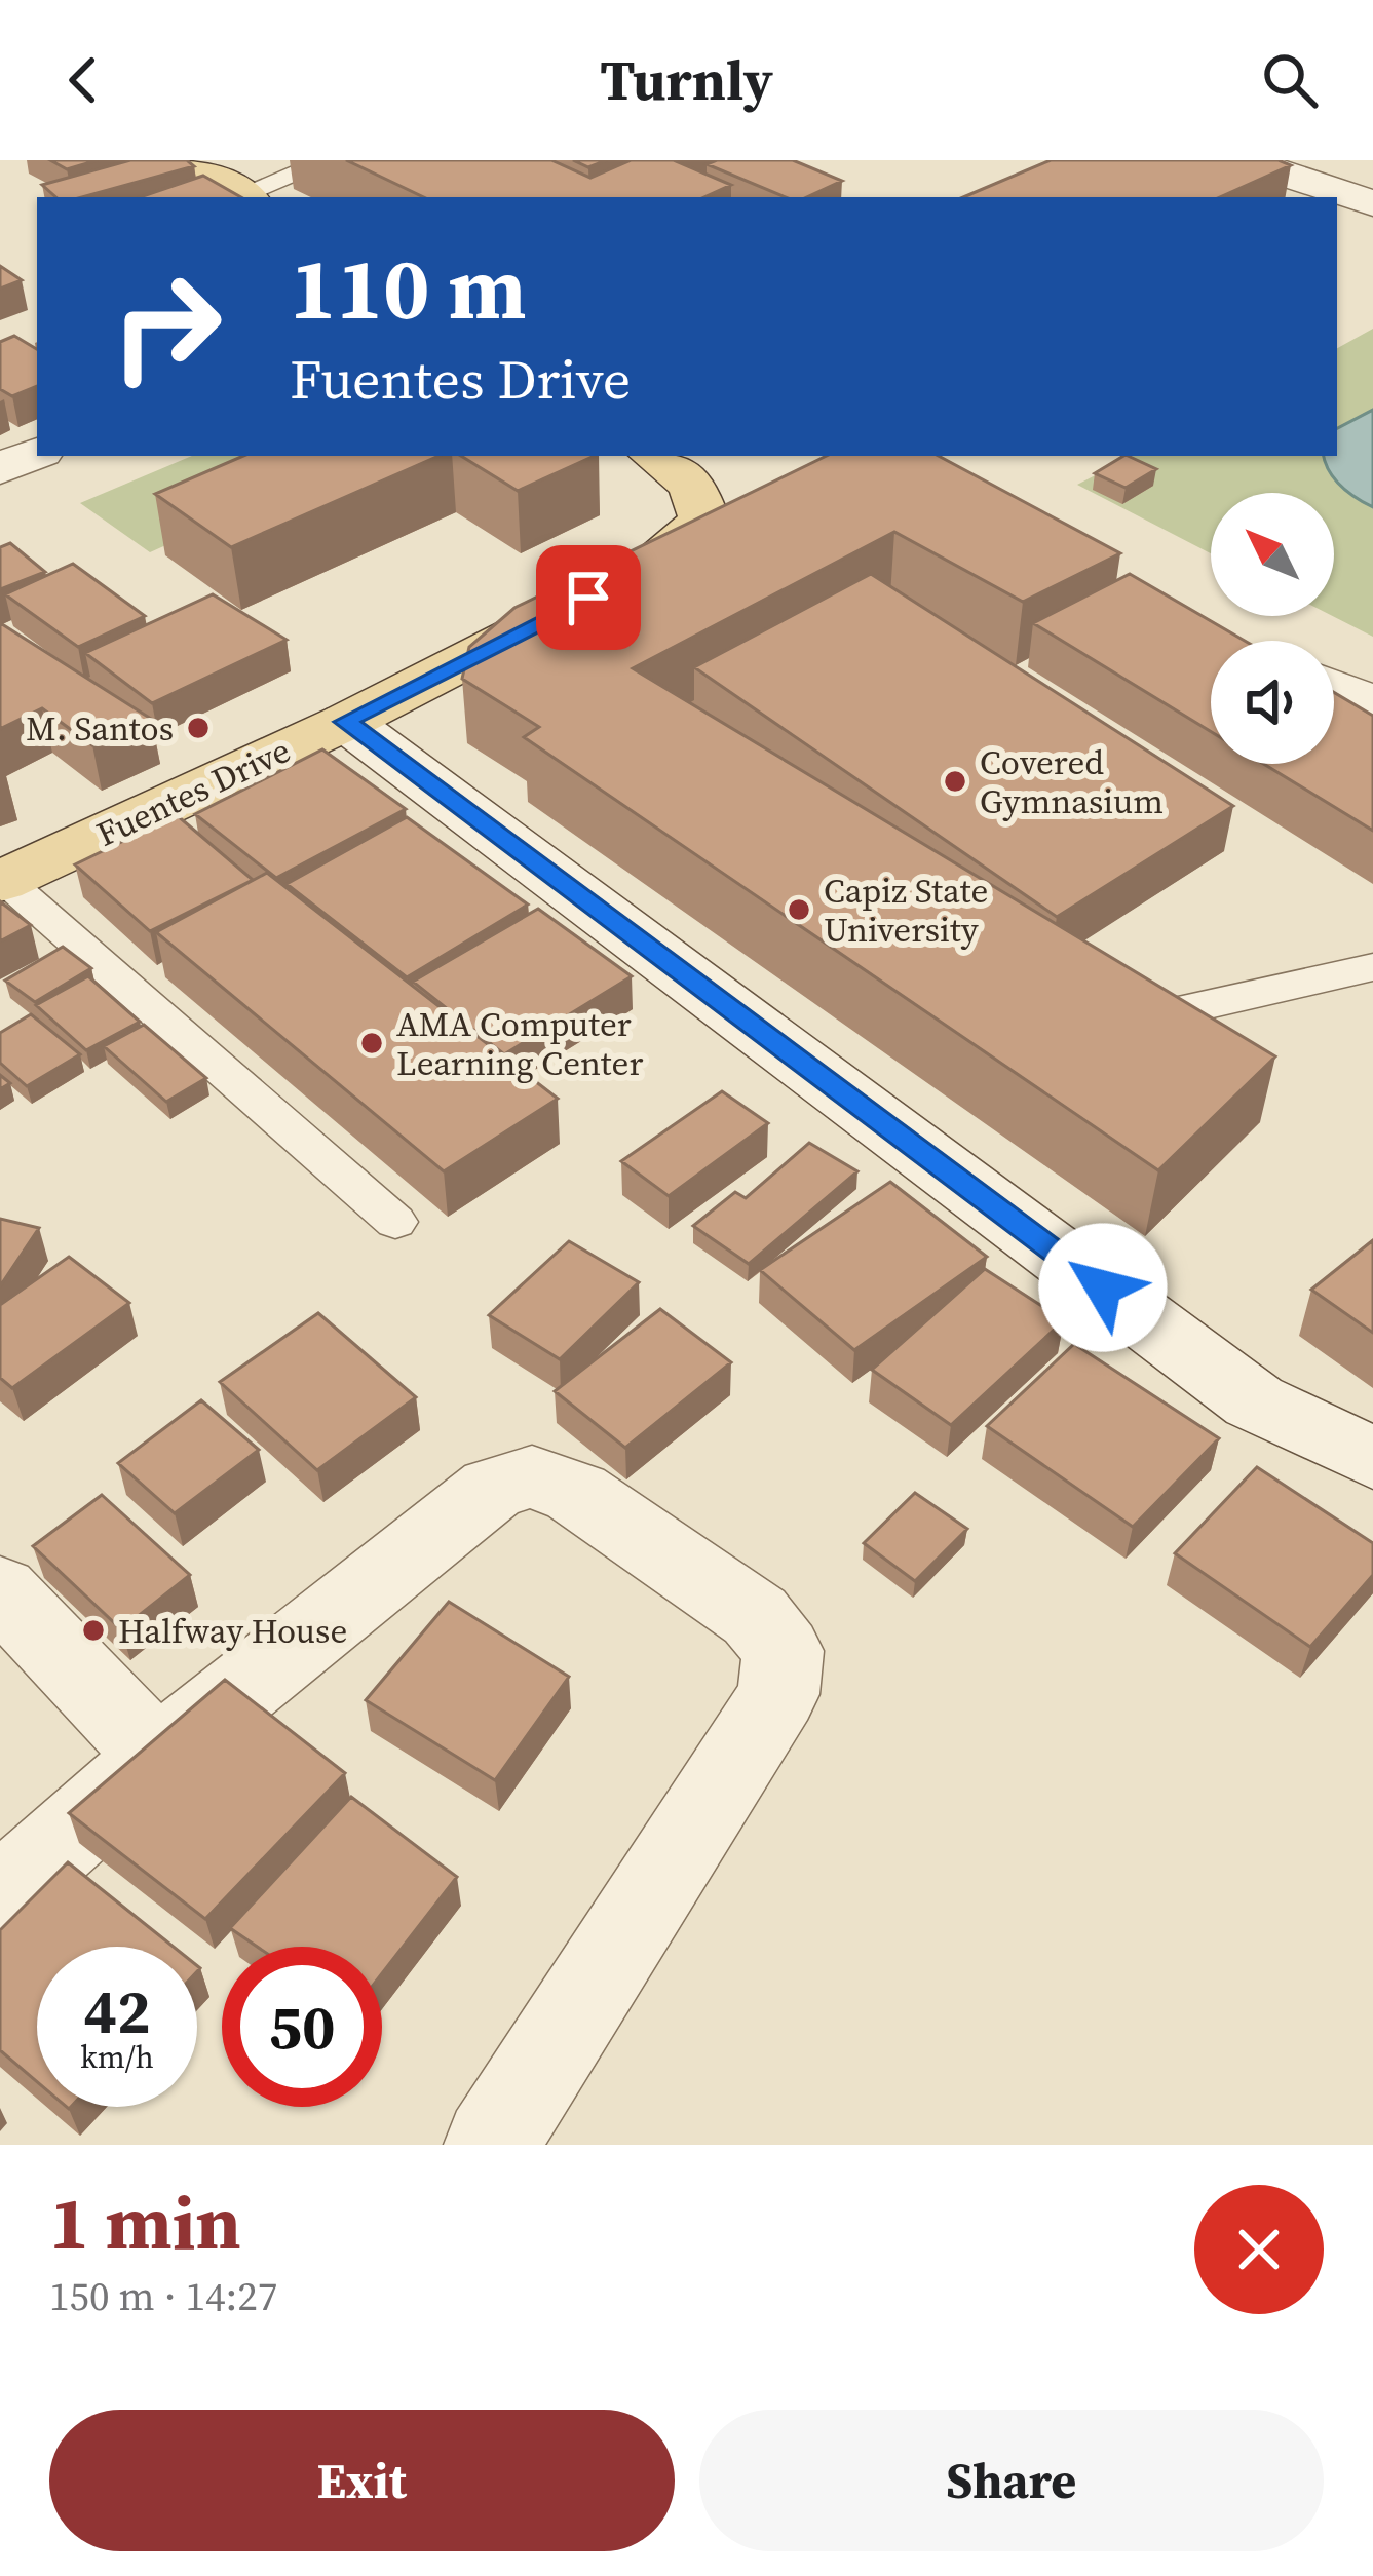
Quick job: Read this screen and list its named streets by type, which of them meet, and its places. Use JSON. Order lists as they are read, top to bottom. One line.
{"streets":{"main road":["Fuentes Drive"]},"places":["M. Santos","Covered Gymnasium","Capiz State University","AMA Computer Learning Center","Halfway House"],"north":"top left","page":{"header":"Turnly","turn":["110 m","Fuentes Drive"],"speed":"42 km/h","limit":"50","heading":["1 min","150 m · 14:27"],"buttons":["Exit","Share"]}}
